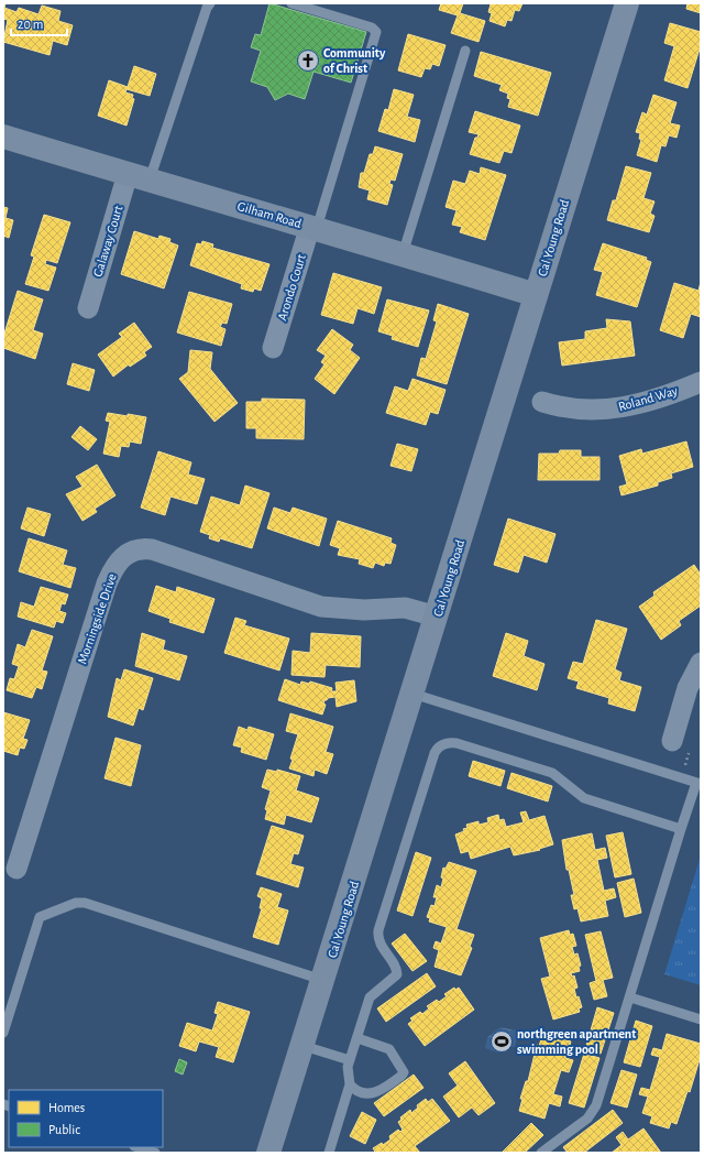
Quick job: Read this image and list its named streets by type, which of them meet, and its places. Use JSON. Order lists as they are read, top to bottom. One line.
{"streets":{"main road":["Gilham Road","Cal Young Road"],"street":["Galaway Court","Arondo Court","Roland Way","Morningside Drive"]},"crossings":[["Gilham Road","Cal Young Road"],["Gilham Road","Galaway Court"],["Gilham Road","Arondo Court"],["Cal Young Road","Morningside Drive"]],"places":{"church":["Community of Christ"],"sports":["northgreen apartment swimming pool"]},"legend":["Homes","Public"],"scale_bar":"20 m"}
